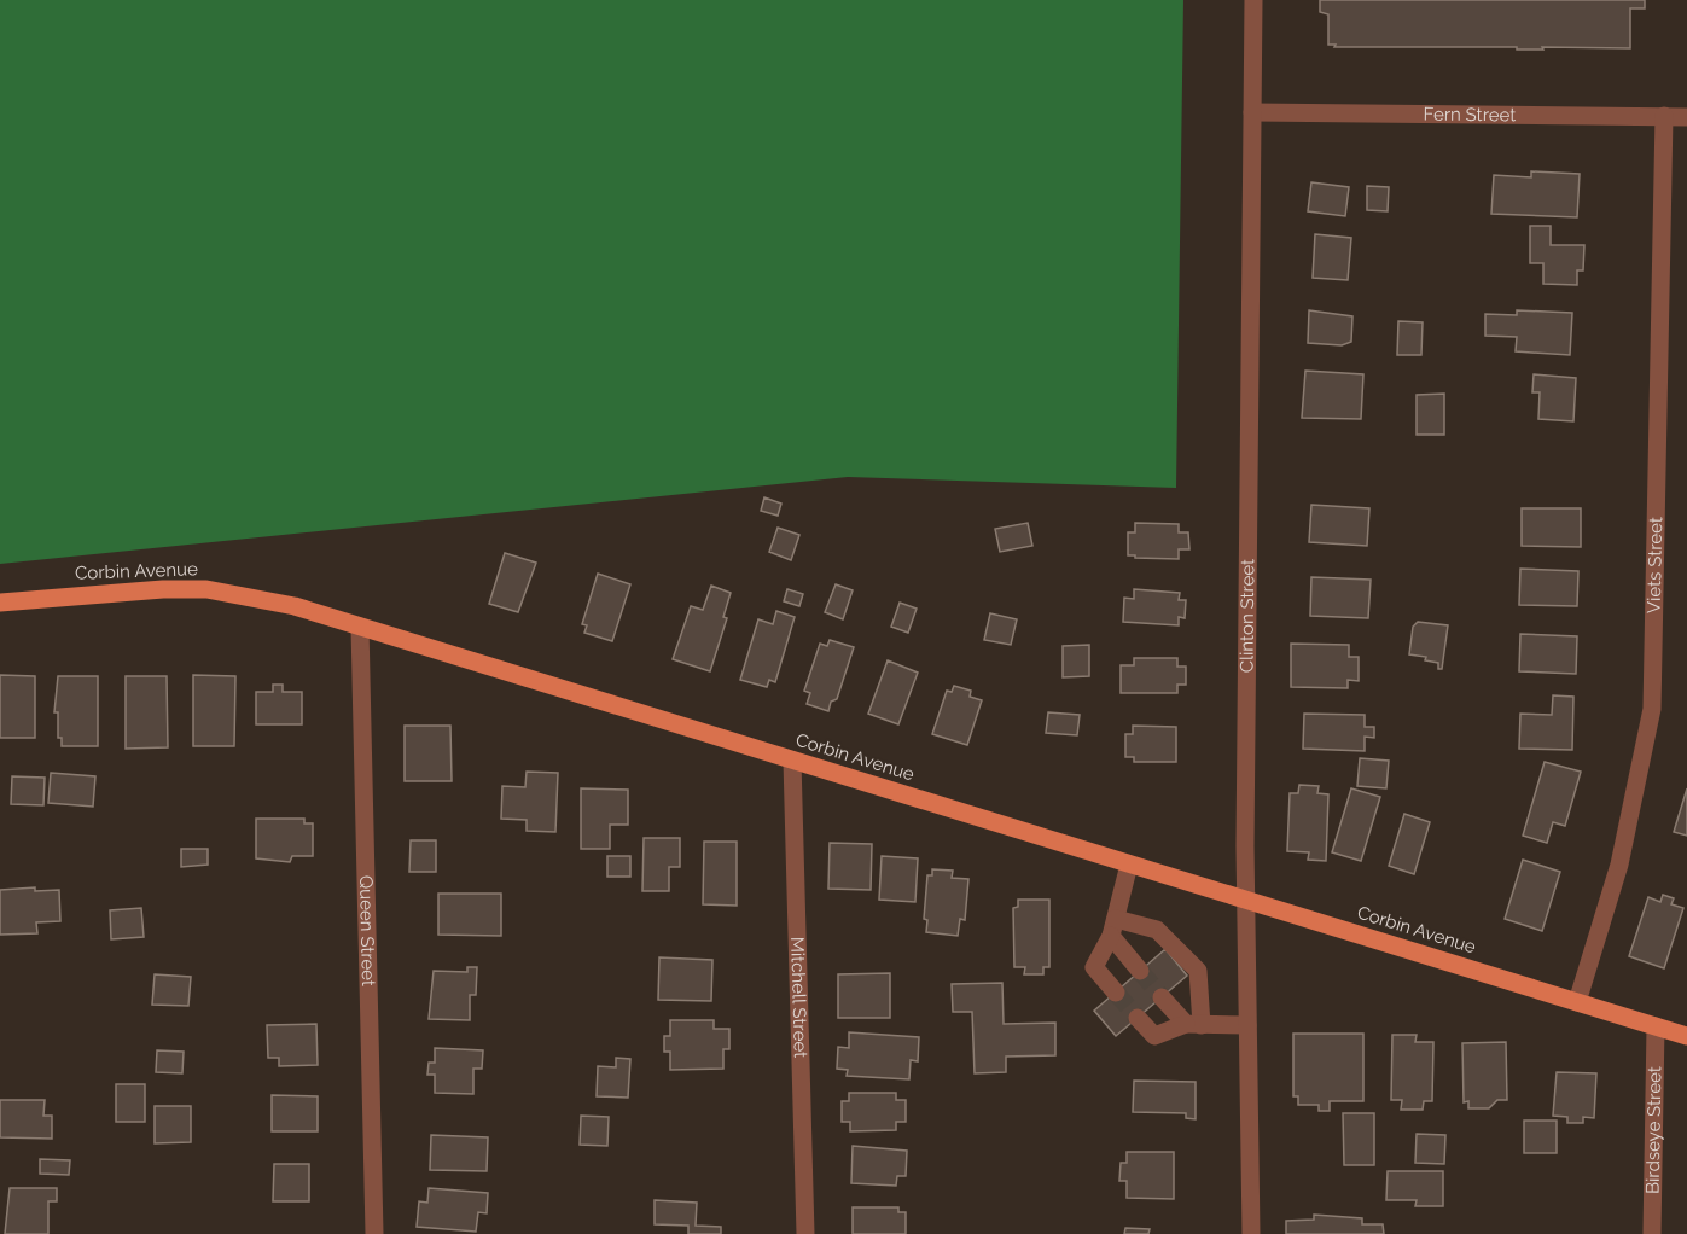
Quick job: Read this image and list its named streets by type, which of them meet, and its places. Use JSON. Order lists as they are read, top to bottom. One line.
{"streets":{"main road":["Corbin Avenue"],"street":["Fern Street","Viets Street","Clinton Street","Queen Street","Mitchell Street","Birdseye Street"]},"crossings":[["Fern Street","Viets Street"],["Fern Street","Clinton Street"],["Viets Street","Corbin Avenue"],["Corbin Avenue","Clinton Street"],["Corbin Avenue","Queen Street"],["Corbin Avenue","Mitchell Street"],["Corbin Avenue","Birdseye Street"]]}
